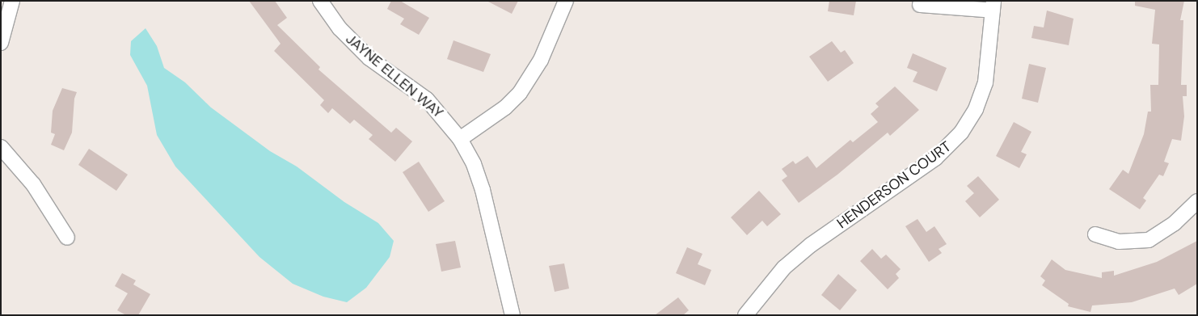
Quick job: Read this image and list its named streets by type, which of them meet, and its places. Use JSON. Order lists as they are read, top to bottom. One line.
{"streets":{"street":["JAYNE ELLEN WAY","HENDERSON COURT"]}}
